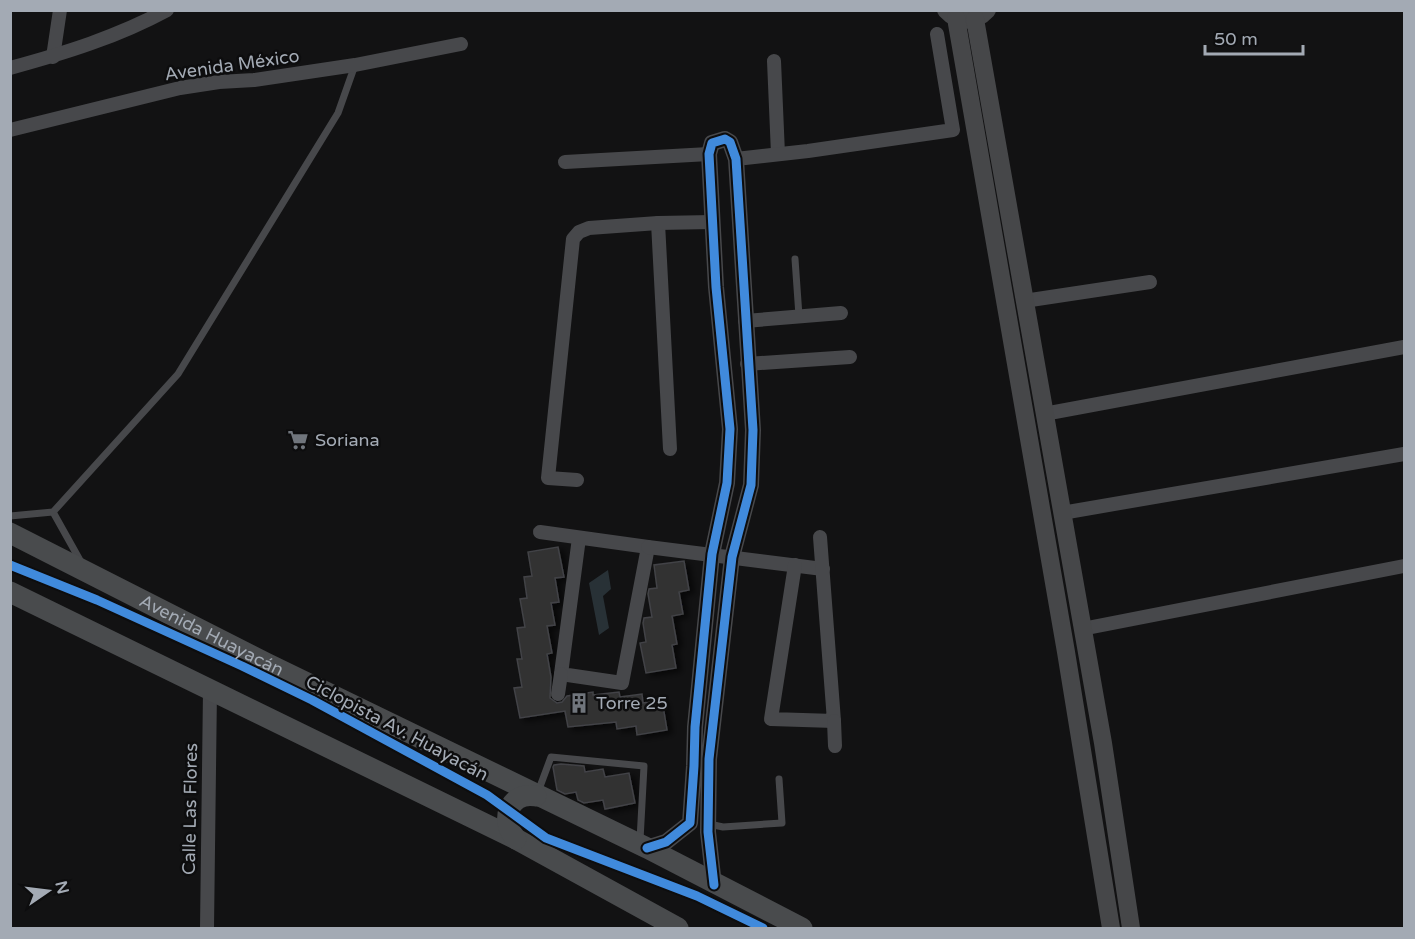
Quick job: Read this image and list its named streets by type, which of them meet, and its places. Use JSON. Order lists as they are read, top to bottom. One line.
{"streets":{"main road":["Avenida Huayacán"],"street":["Avenida México","Calle Las Flores"],"cycle path":["Ciclopista Av. Huayacán"]},"places":{"supermarket":["Soriana"],"building":["Torre 25"]},"scale_bar":"50 m","north":"right"}
